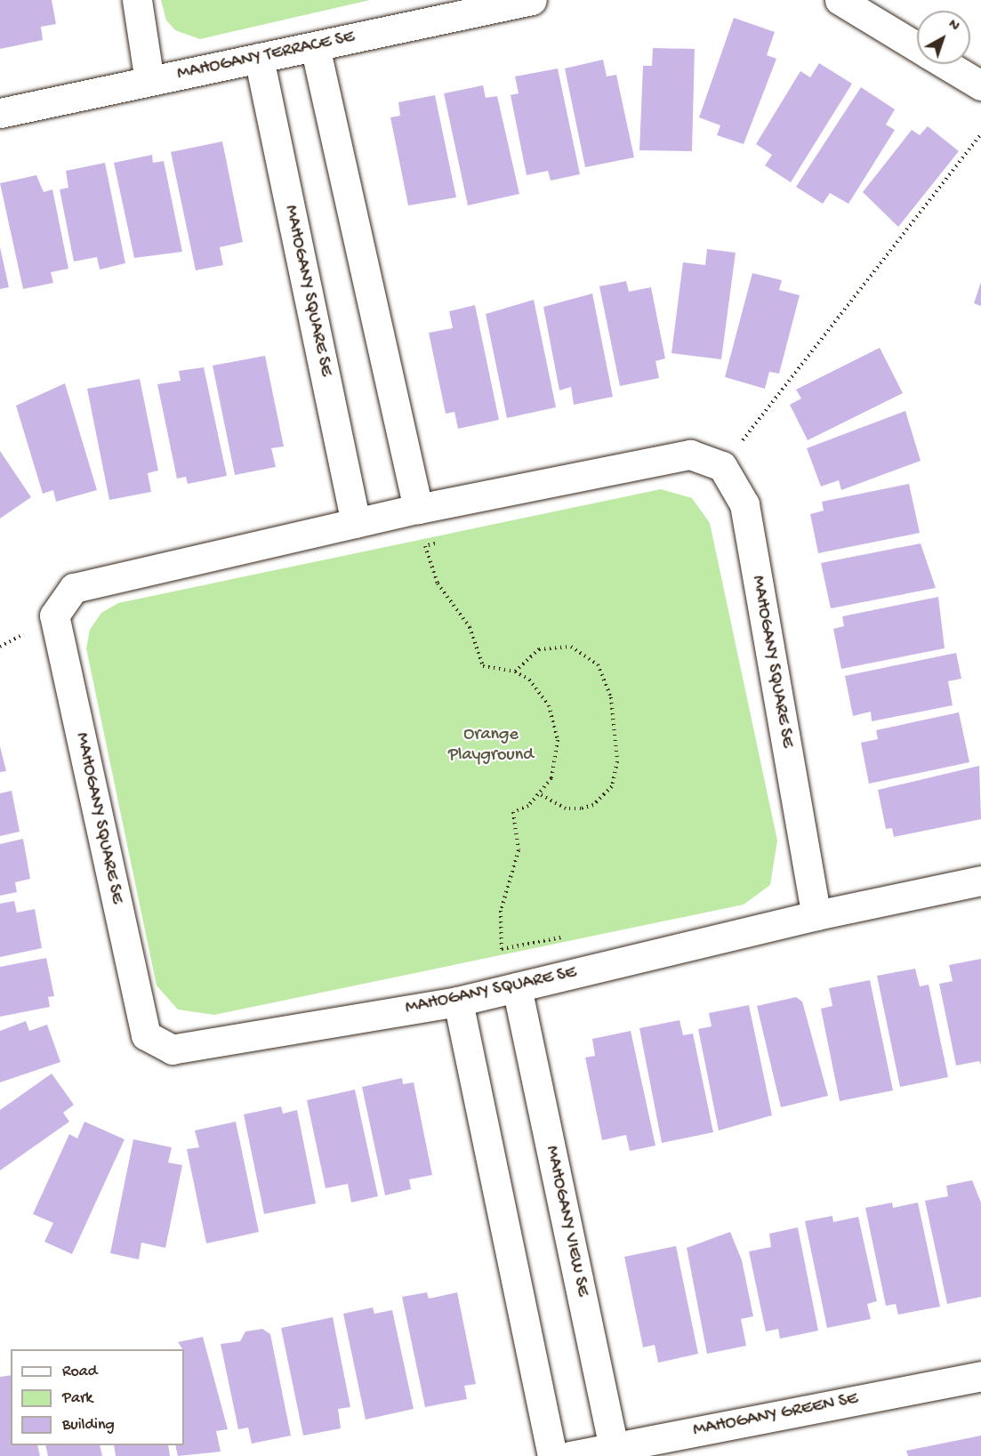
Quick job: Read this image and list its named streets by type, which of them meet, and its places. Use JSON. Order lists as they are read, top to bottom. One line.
{"streets":{"street":["MAHOGANY TERRACE SE","MAHOGANY SQUARE SE","MAHOGANY VIEW SE","MAHOGANY GREEN SE"]},"crossings":[["MAHOGANY TERRACE SE","MAHOGANY SQUARE SE"],["MAHOGANY SQUARE SE","MAHOGANY VIEW SE"],["MAHOGANY VIEW SE","MAHOGANY GREEN SE"]],"parks":["Orange Playground"],"legend":["Road","Park","Building"],"north":"top right"}
